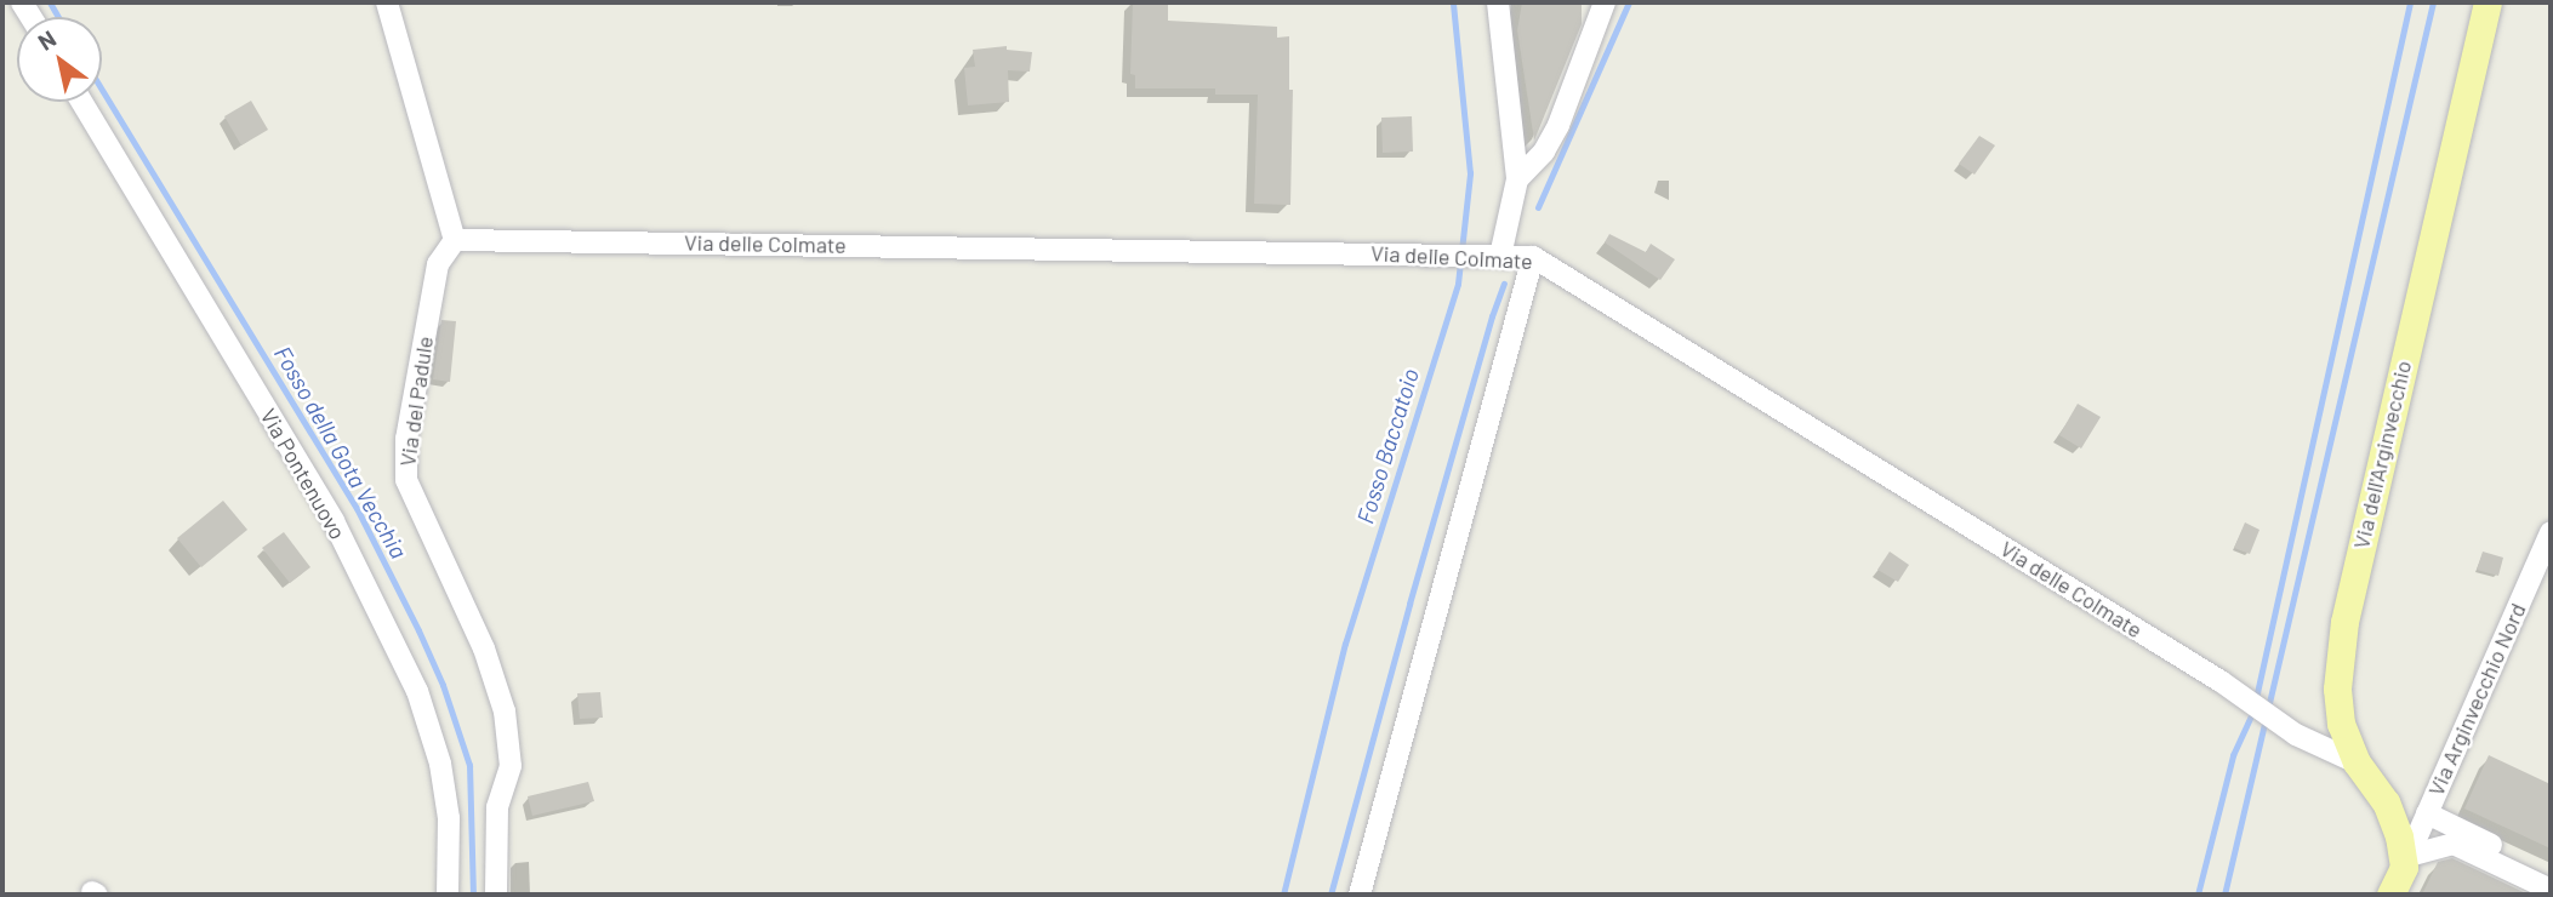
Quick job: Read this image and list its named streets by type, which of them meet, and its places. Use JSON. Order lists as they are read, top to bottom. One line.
{"streets":{"main road":["Via dell'Arginvecchio"],"street":["Via delle Colmate","Via del Padule","Via Pontenuovo","Via Arginvecchio Nord"]},"crossings":[["Via delle Colmate","Via del Padule"],["Via delle Colmate","Via dell'Arginvecchio"],["Via dell'Arginvecchio","Via Arginvecchio Nord"]],"water":["Fosso Baccatoio","Fosso della Gota Vecchia"],"north":"top left"}
